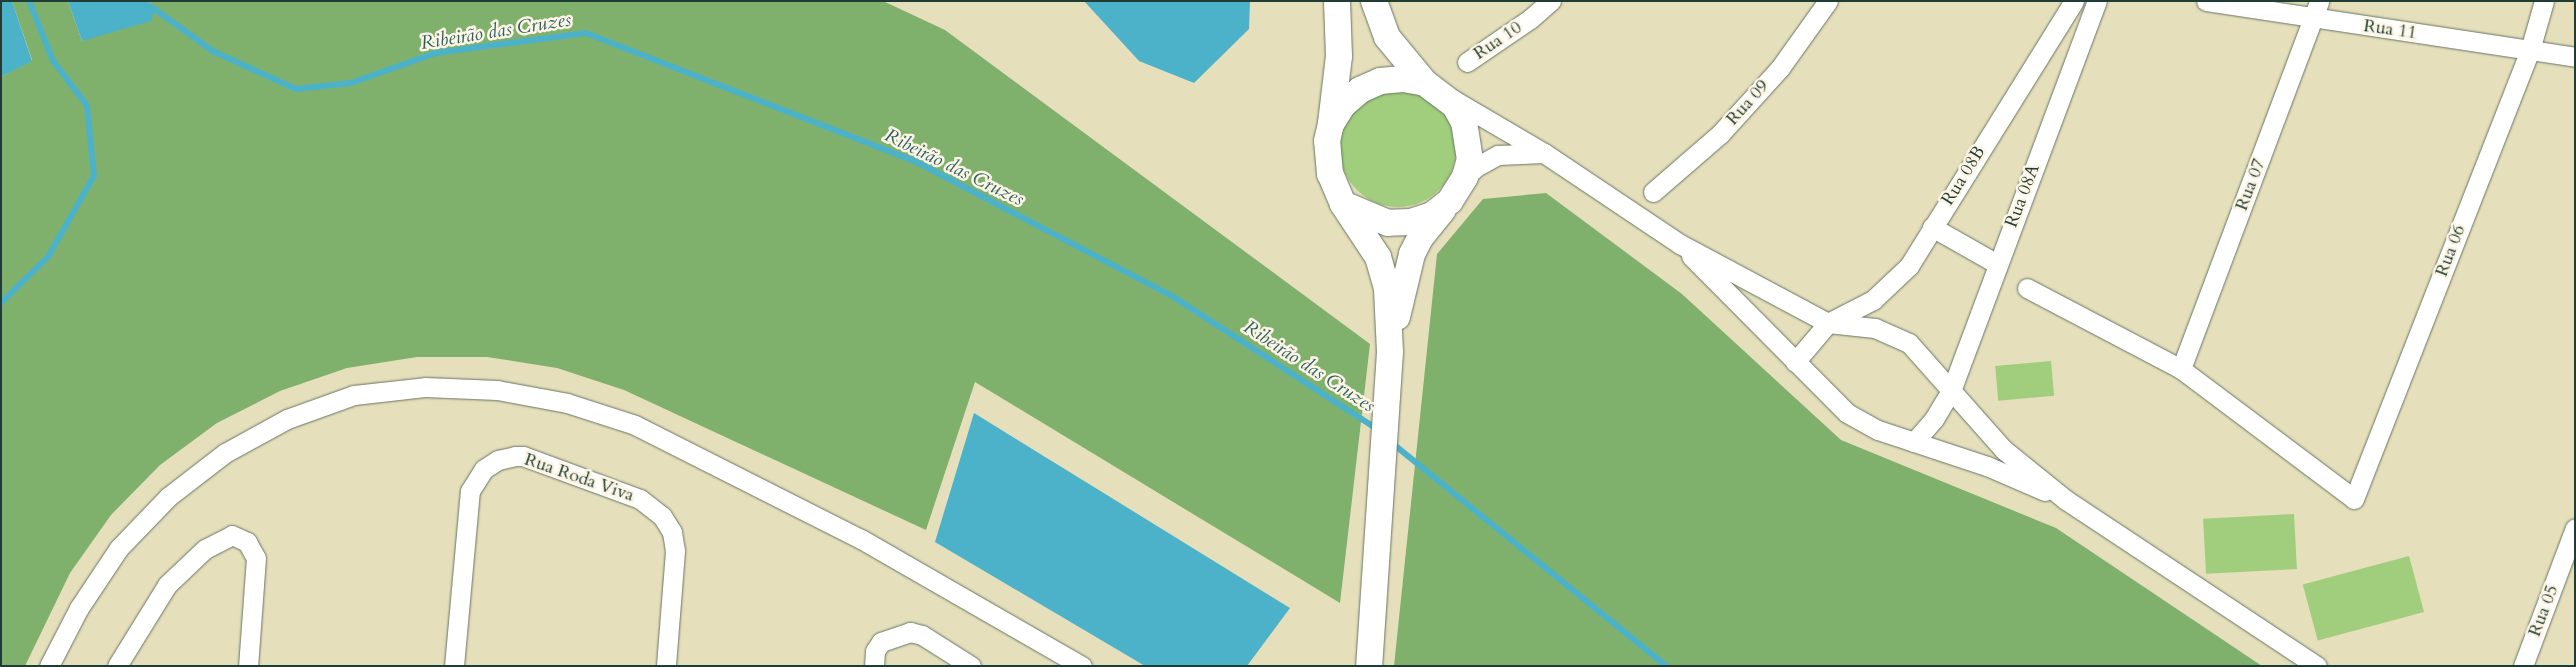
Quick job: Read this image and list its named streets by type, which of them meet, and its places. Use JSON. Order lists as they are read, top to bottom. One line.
{"streets":{"street":["Rua 11","Rua 10","Rua 09","Rua 08B","Rua 07","Rua 08A","Rua 06","Rua Roda Viva","Rua 05"]},"crossings":[["Rua 11","Rua 07"],["Rua 11","Rua 06"],["Rua 07","Rua 06"]],"water":["Ribeirão das Cruzes"]}
